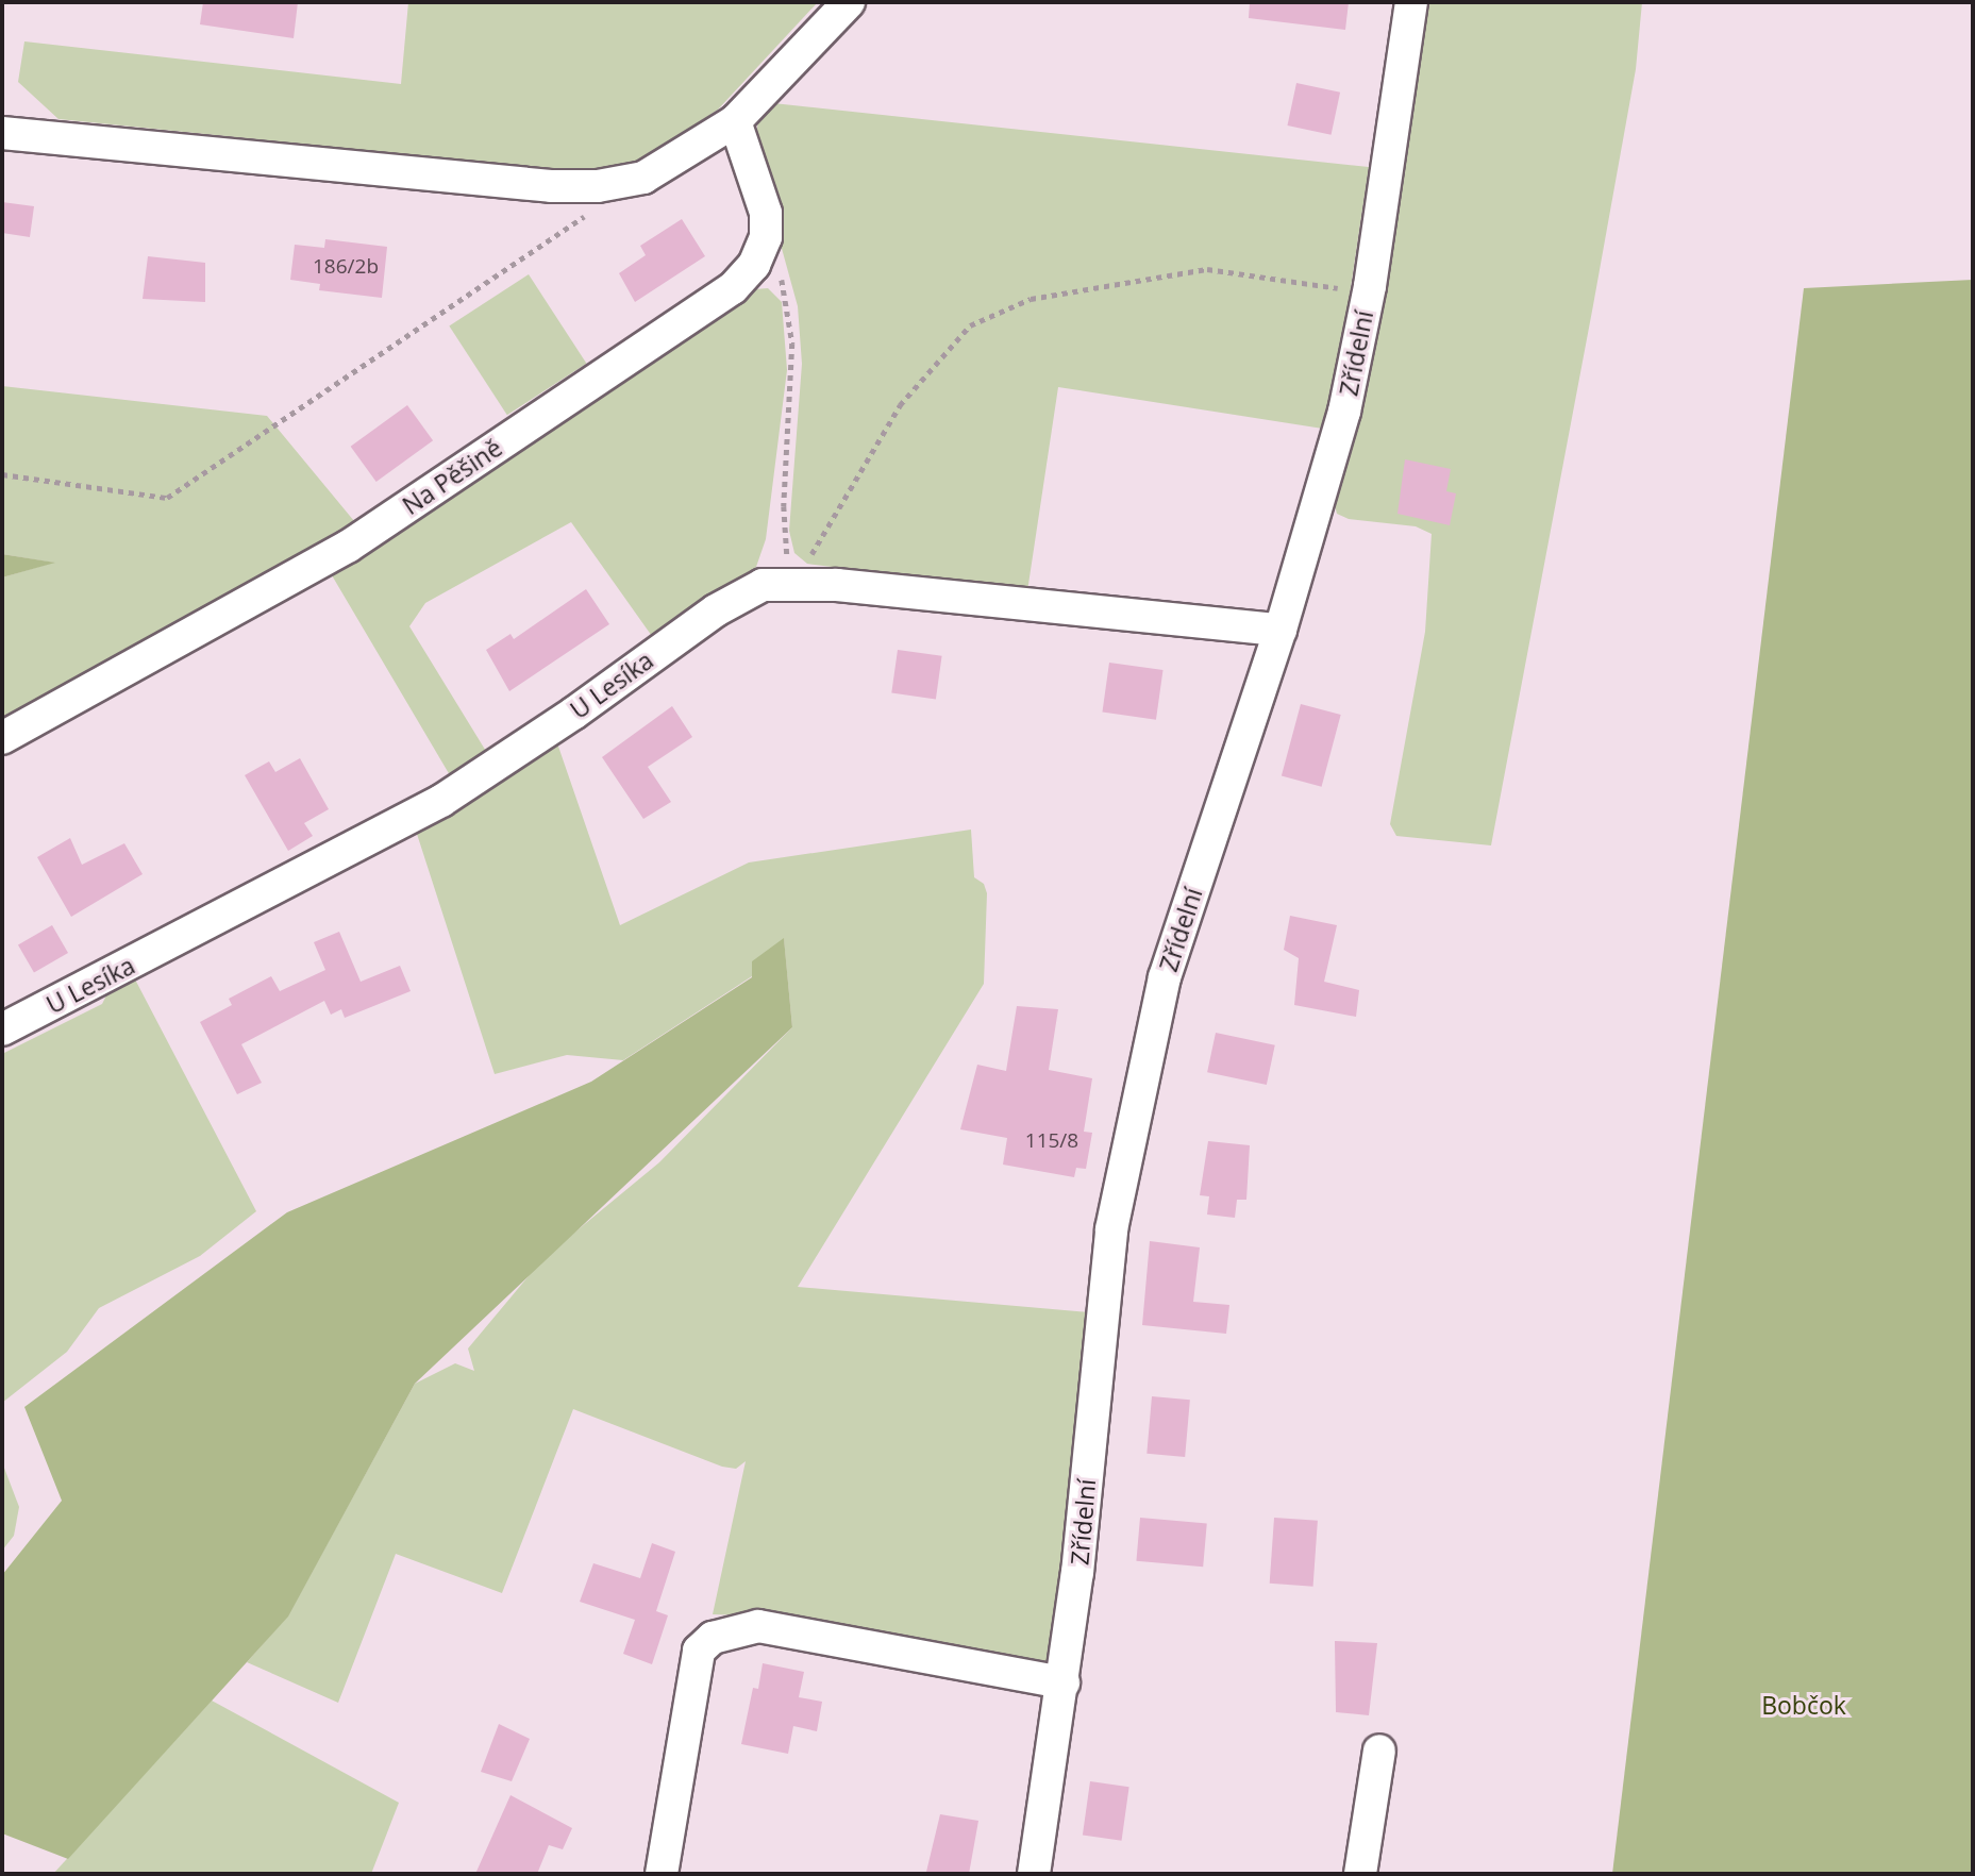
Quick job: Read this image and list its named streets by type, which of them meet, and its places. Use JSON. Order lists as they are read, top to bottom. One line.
{"streets":{"street":["Zřídelní","Na Pěšině","U Lesíka"]},"crossings":[["Zřídelní","U Lesíka"]],"parks":["Bobčok"],"house_numbers":["186/2b","115/8"]}
